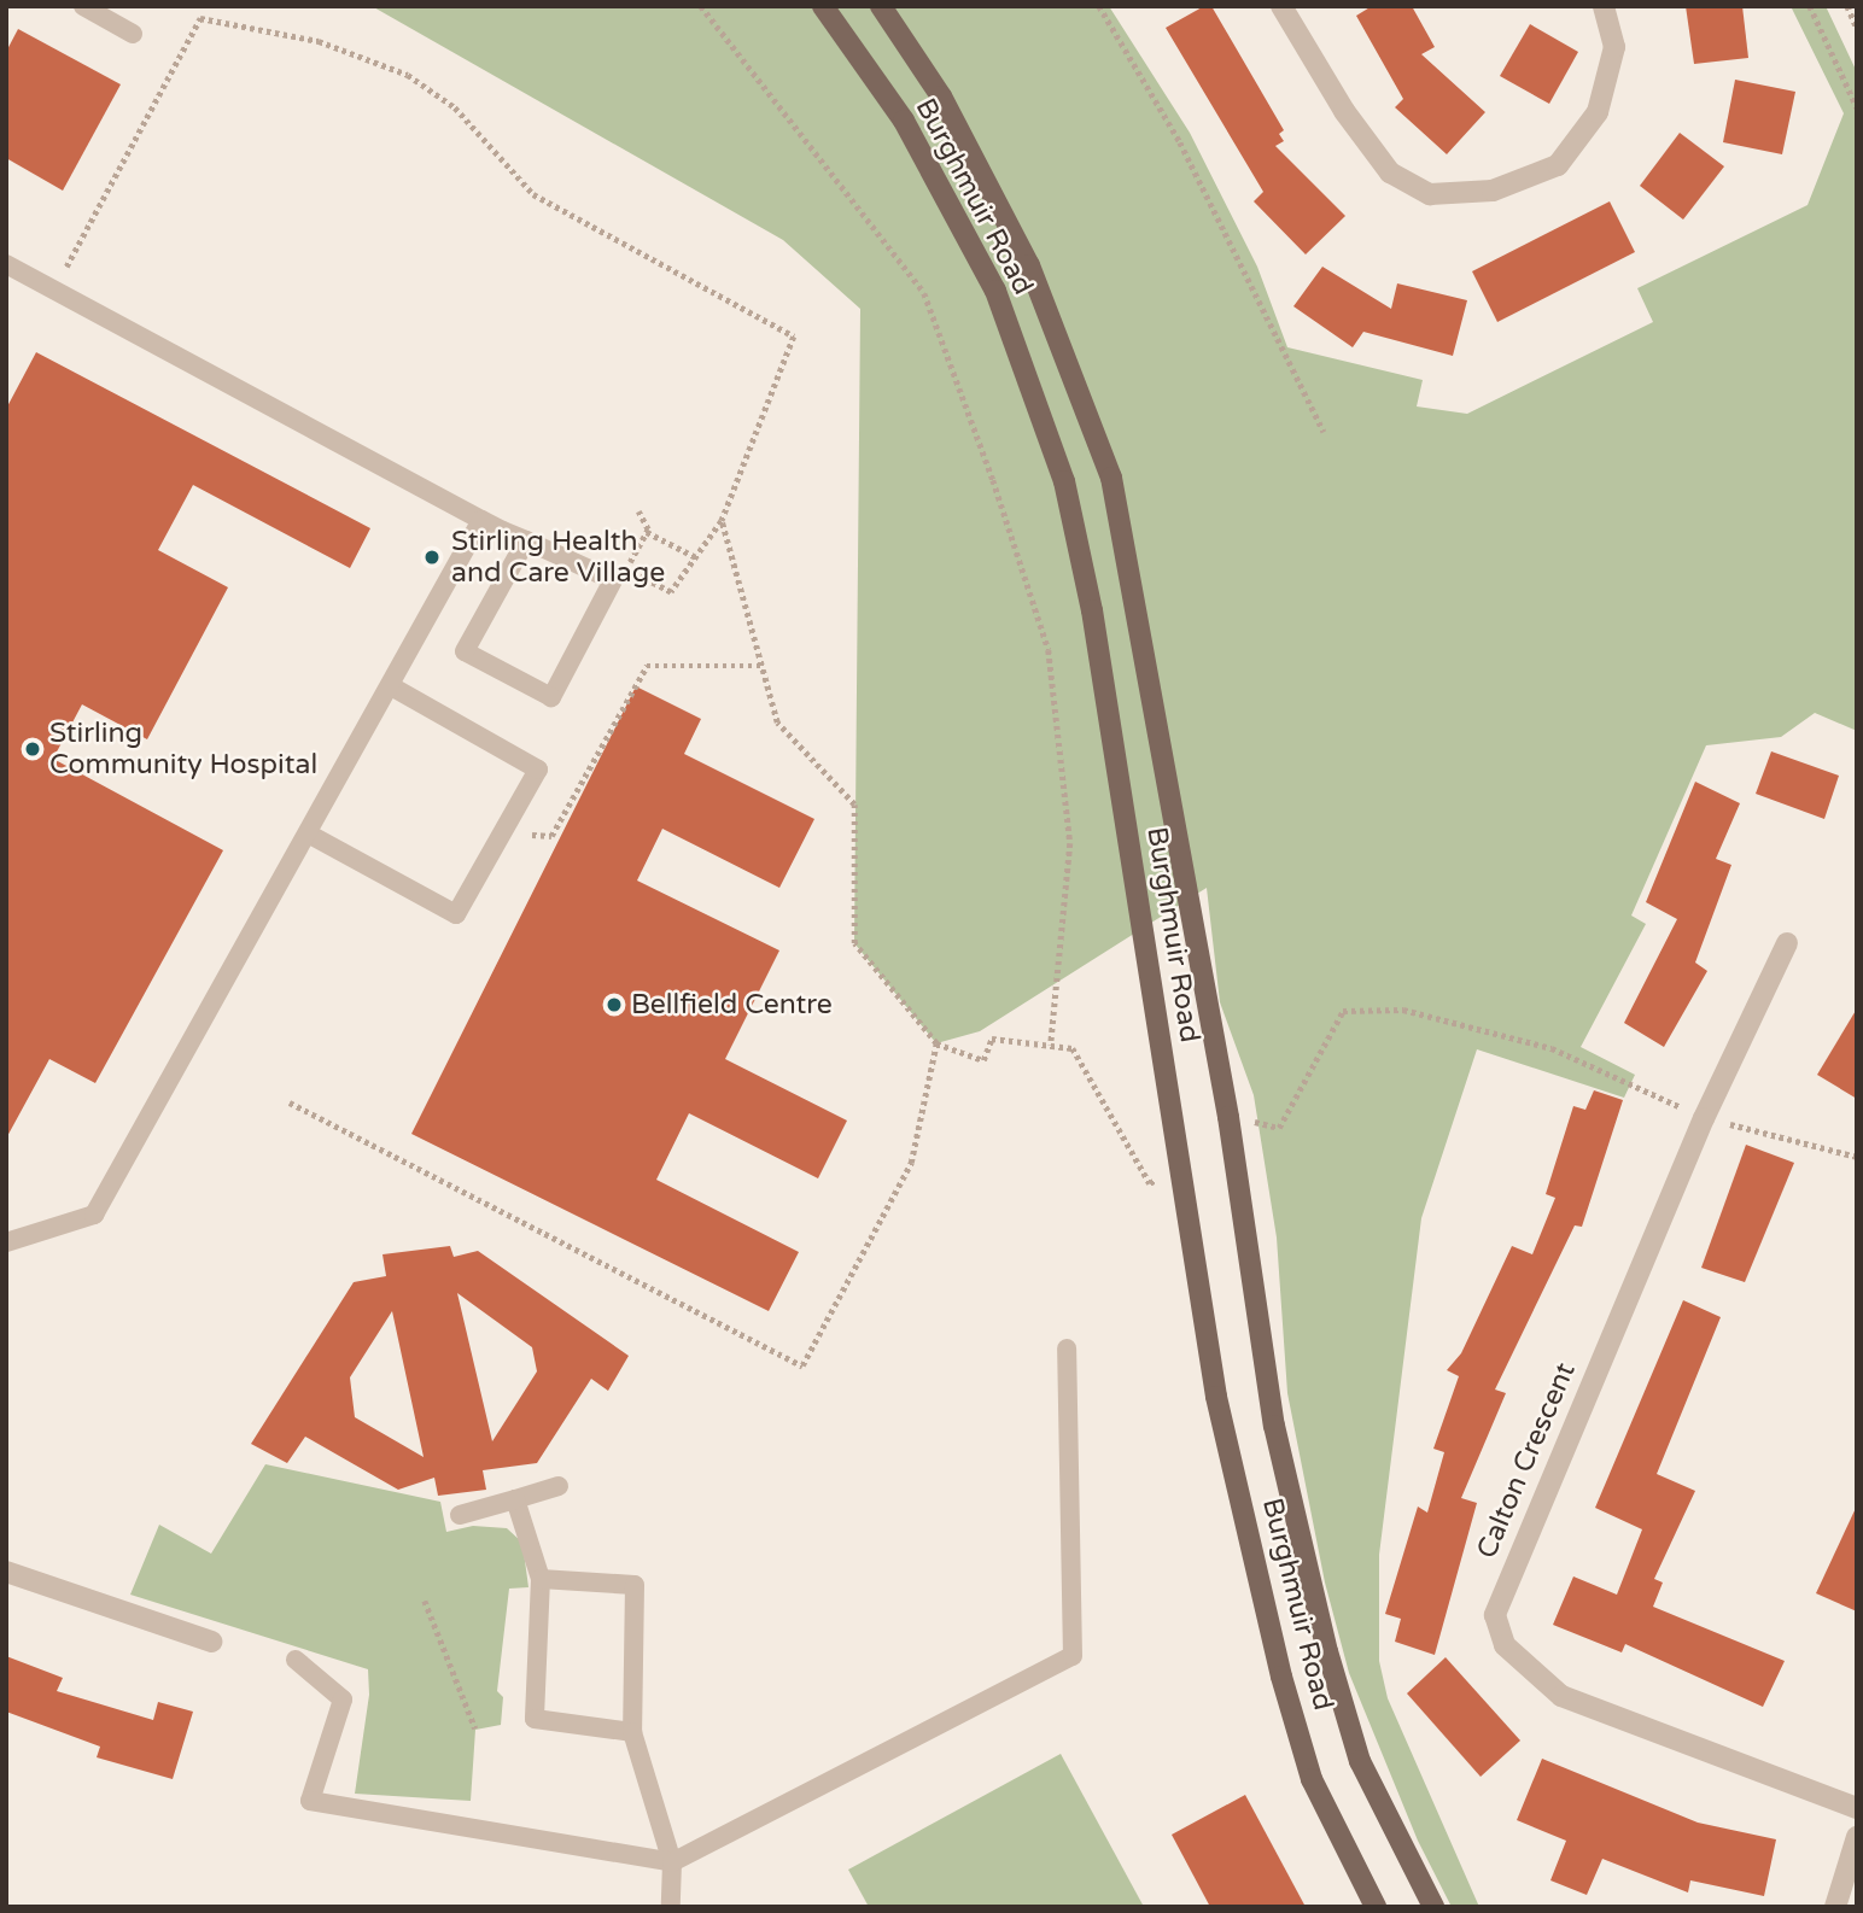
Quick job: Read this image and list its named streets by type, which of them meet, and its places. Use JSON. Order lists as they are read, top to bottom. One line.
{"streets":{"main road":["Burghmuir Road"],"street":["Calton Crescent"]},"places":["Stirling Health and Care Village","Stirling Community Hospital","Bellfield Centre"]}
